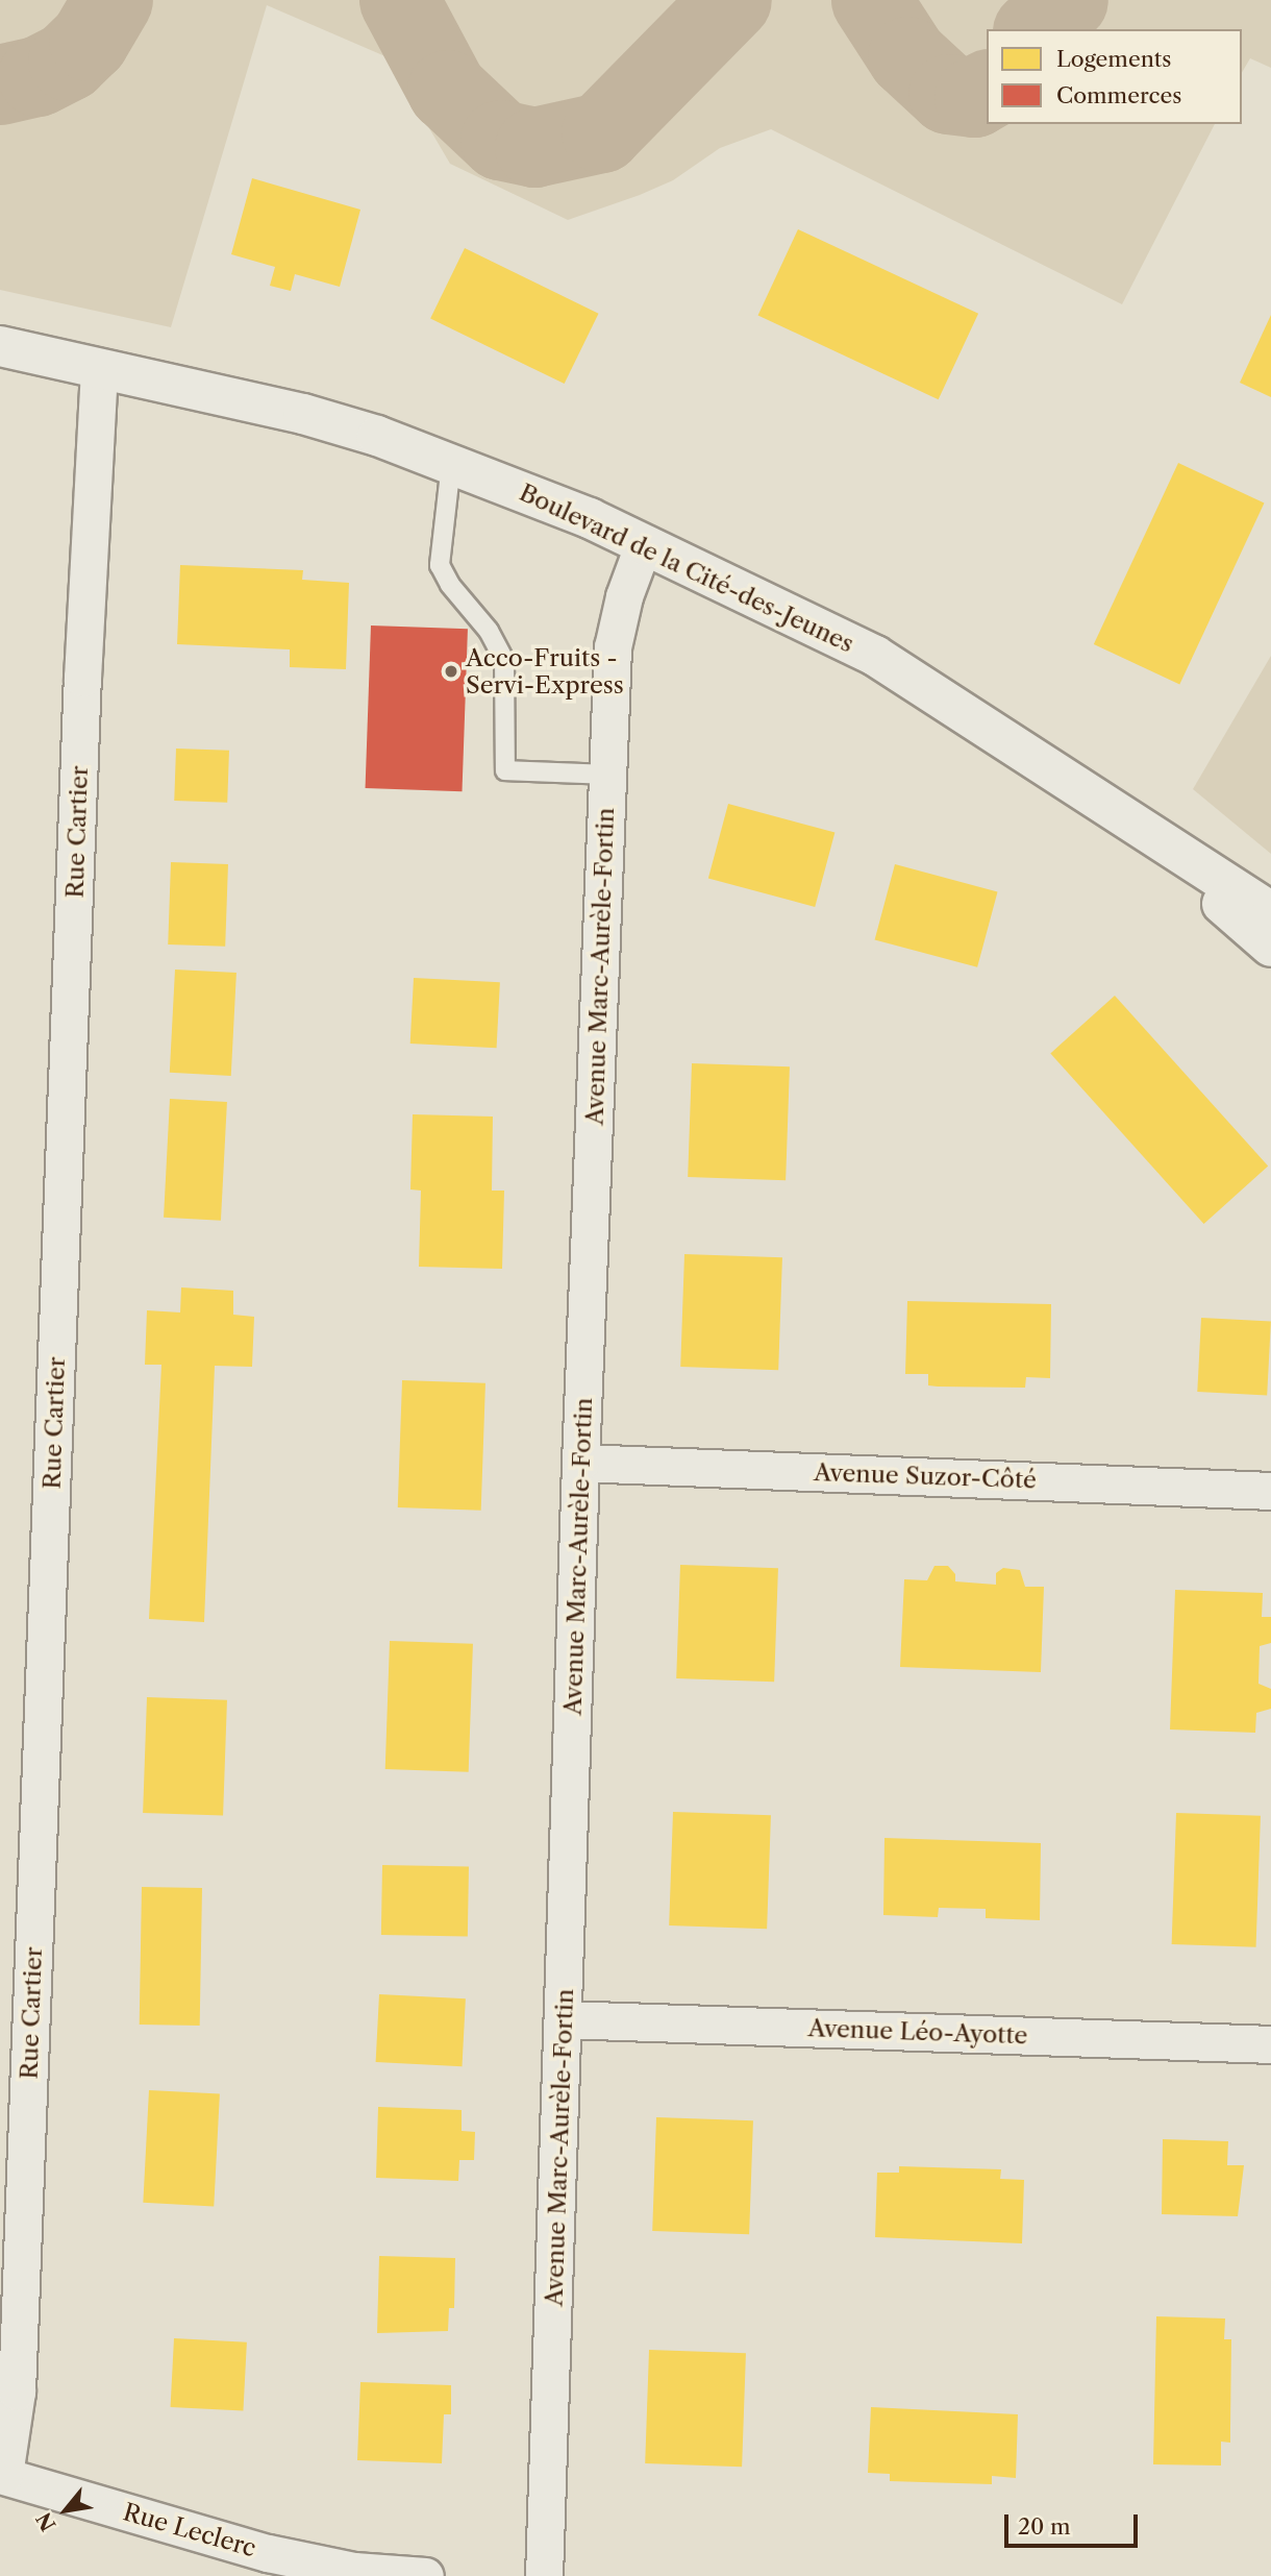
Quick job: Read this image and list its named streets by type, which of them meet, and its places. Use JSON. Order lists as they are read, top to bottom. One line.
{"streets":{"main road":["Boulevard de la Cité-des-Jeunes"],"street":["Rue Cartier","Avenue Marc-Aurèle-Fortin","Avenue Suzor-Côté","Avenue Léo-Ayotte","Rue Leclerc"]},"crossings":[["Boulevard de la Cité-des-Jeunes","Rue Cartier"],["Boulevard de la Cité-des-Jeunes","Avenue Marc-Aurèle-Fortin"],["Rue Cartier","Rue Leclerc"],["Avenue Marc-Aurèle-Fortin","Avenue Suzor-Côté"],["Avenue Marc-Aurèle-Fortin","Avenue Léo-Ayotte"]],"places":["Acco-Fruits - Servi-Express"],"legend":["Logements","Commerces"],"scale_bar":"20 m","north":"bottom left"}
